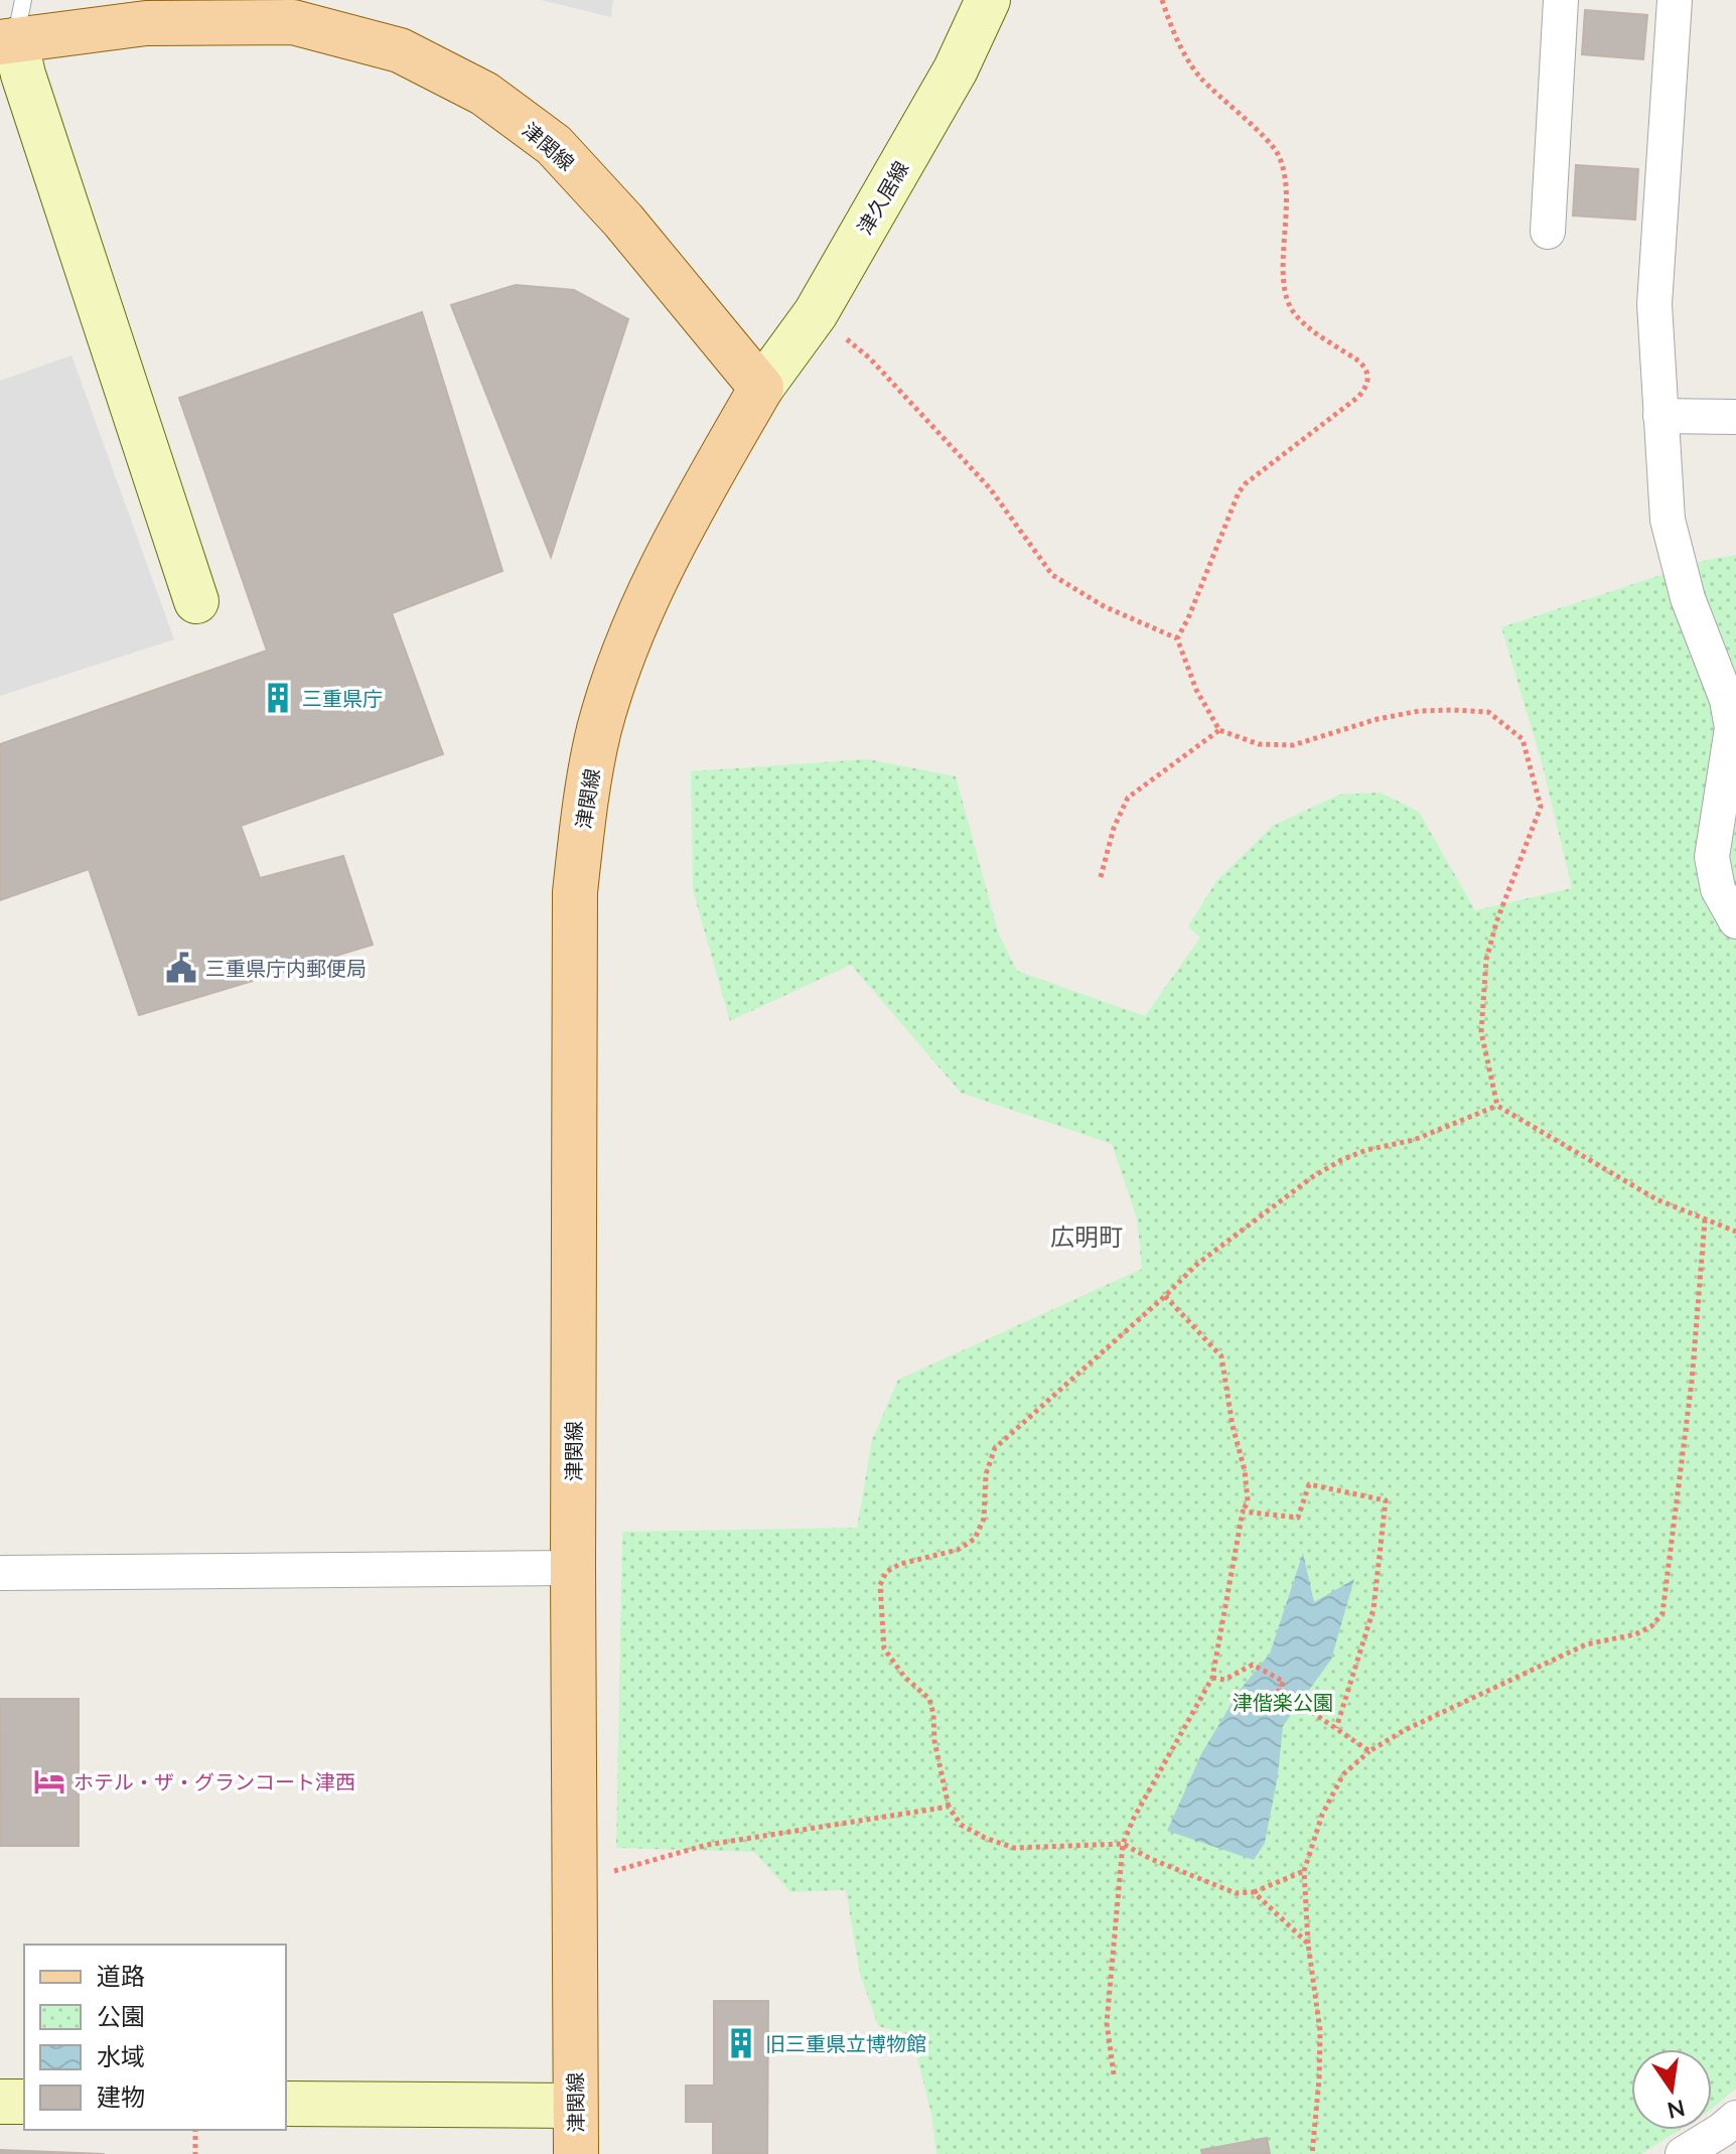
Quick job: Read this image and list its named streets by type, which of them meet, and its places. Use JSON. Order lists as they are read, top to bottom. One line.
{"streets":{"main road":["津関線"],"street":["津久居線"]},"crossings":[["津関線","津久居線"]],"districts":["広明町"],"parks":["津偕楽公園"],"places":{"building":["三重県庁","旧三重県立博物館"],"public building":["三重県庁内郵便局"],"hotel":["ホテル・ザ・グランコート津西"]},"legend":["道路","公園","水域","建物"],"north":"bottom"}
